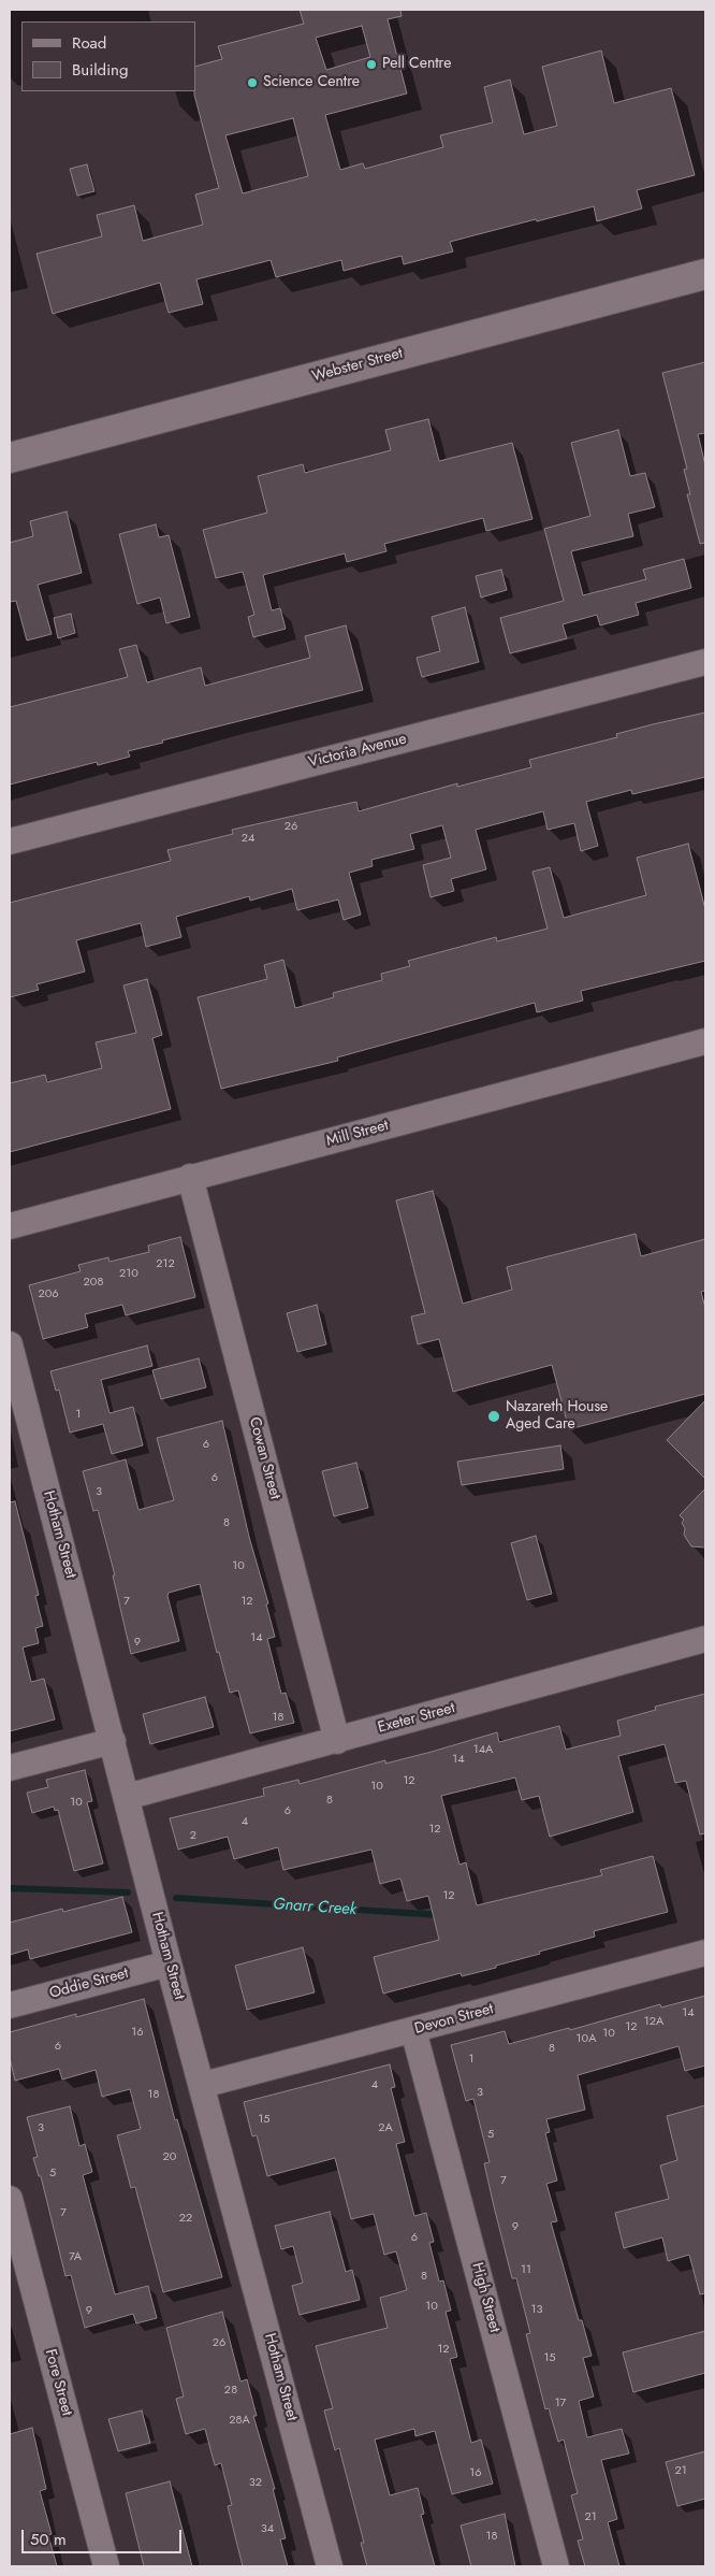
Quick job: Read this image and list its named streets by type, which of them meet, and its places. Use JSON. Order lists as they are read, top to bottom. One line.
{"streets":{"street":["Webster Street","Victoria Avenue","Mill Street","Cowan Street","Hotham Street","Exeter Street","Oddie Street","Devon Street","High Street","Fore Street"]},"crossings":[["Mill Street","Cowan Street"],["Cowan Street","Exeter Street"],["Hotham Street","Exeter Street"],["Hotham Street","Oddie Street"],["Hotham Street","Devon Street"],["Devon Street","High Street"]],"water":["Gnarr Creek"],"places":["Pell Centre","Science Centre","Nazareth House Aged Care"],"house_numbers":["26","24","212","210","208","206","1","6","6","3","8","10","7","12","14","9","18","14A","14","12","10","8","10","6","4","12","2","12","14","12A","12","16","10","10A","6","8","1","4","3","18","15","3","2A","5","20","5","7","7","22","9","6","7A","11","8","10","13","9","26","12","15","28","17","28A","21","16","32","21","34","18"],"legend":["Road","Building"],"scale_bar":"50 m"}
